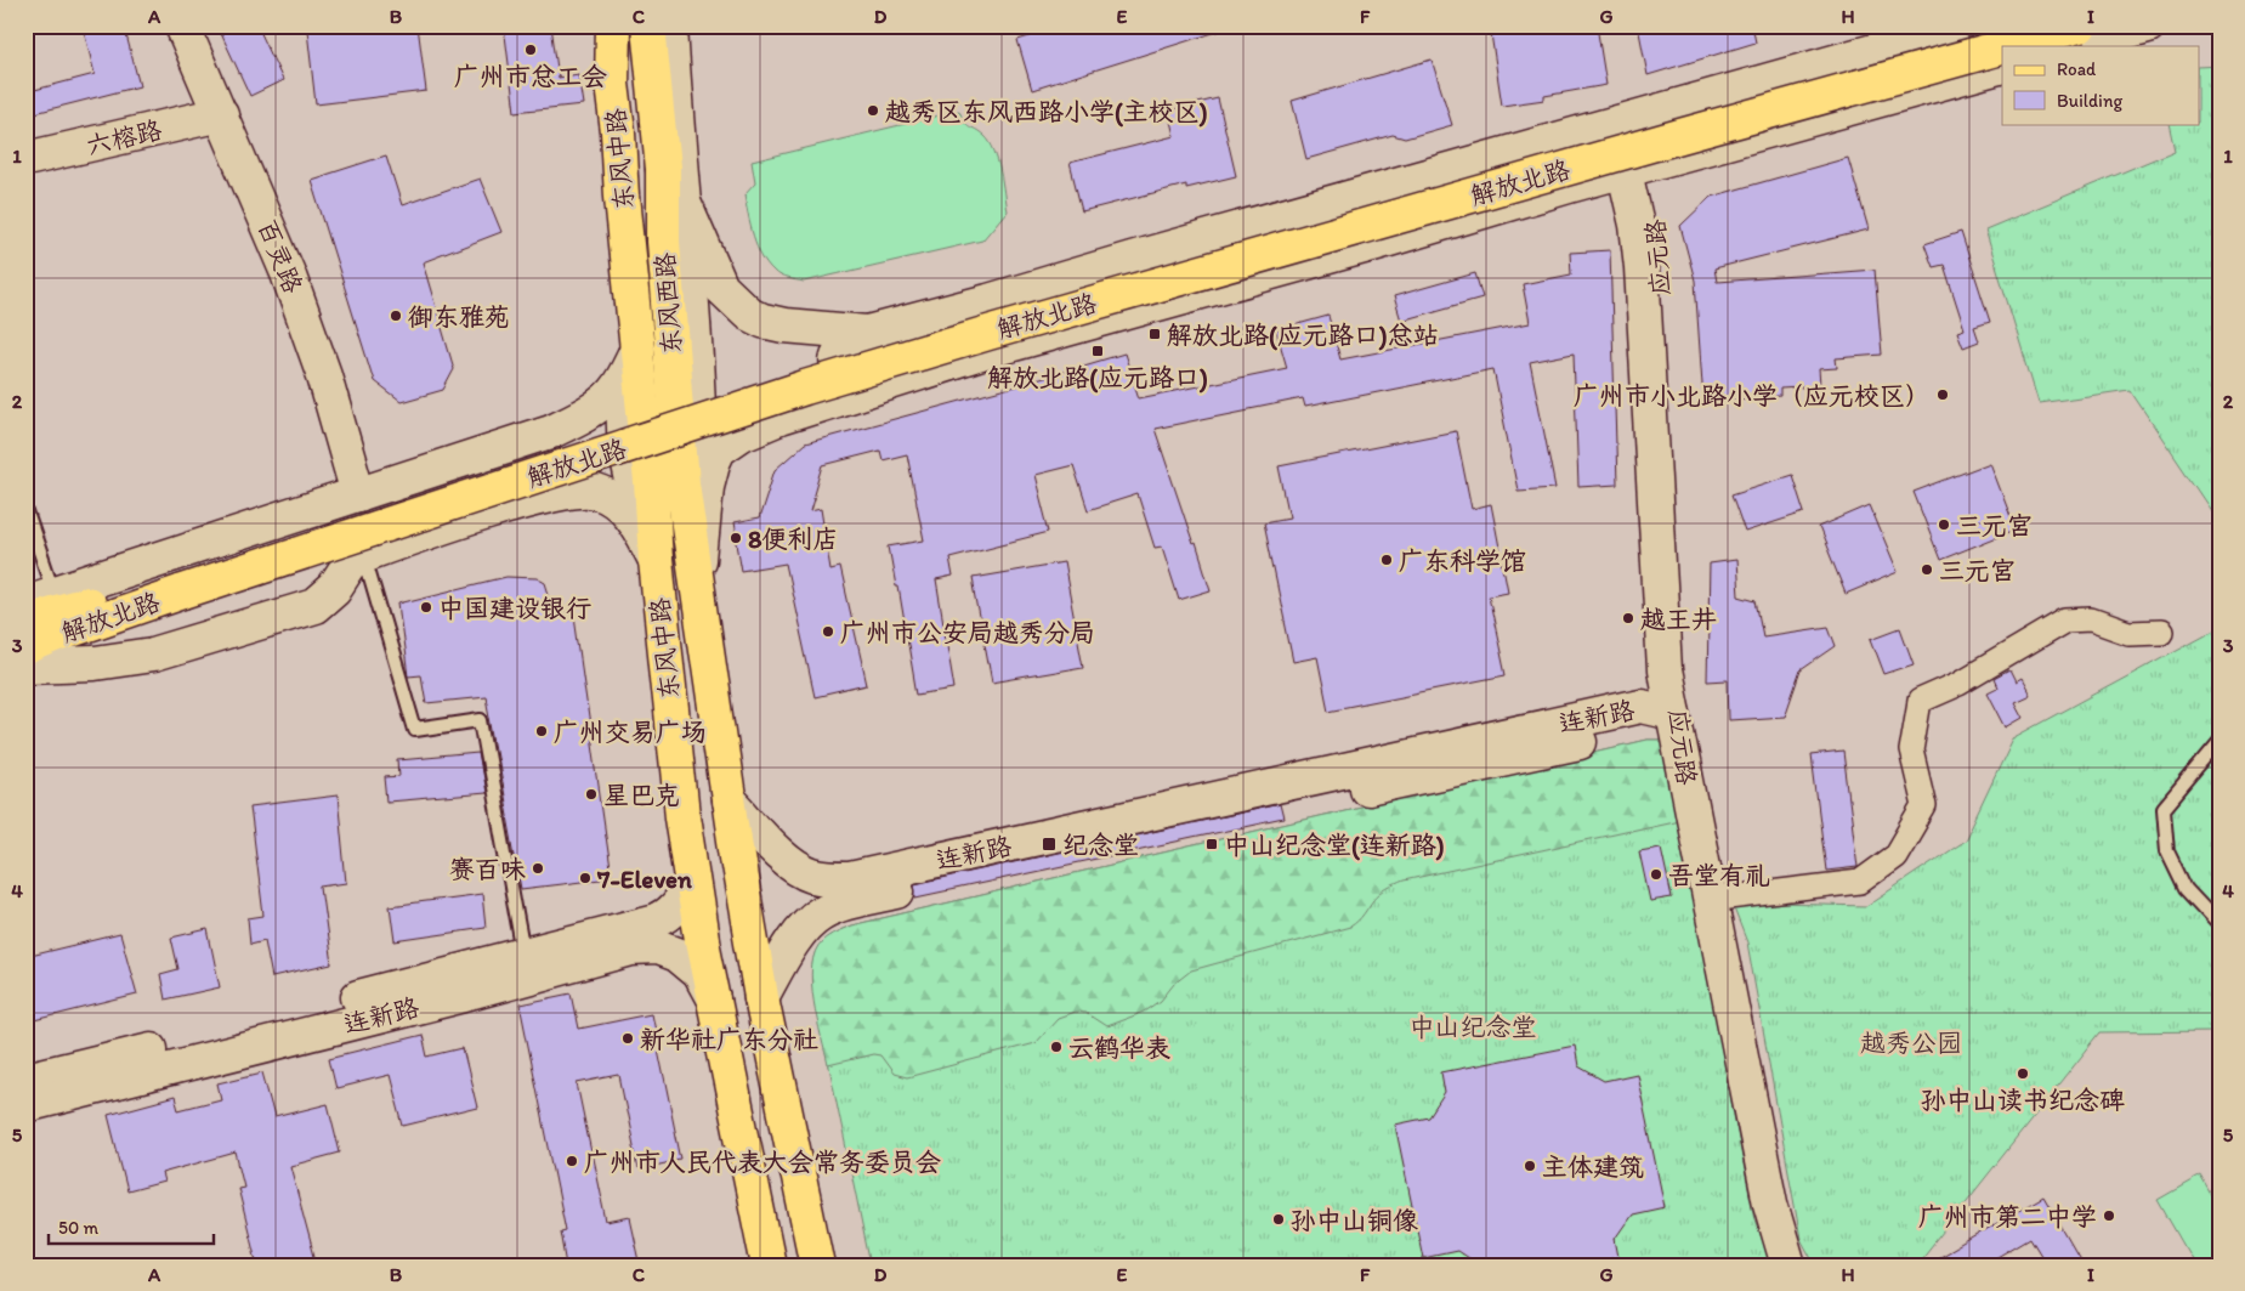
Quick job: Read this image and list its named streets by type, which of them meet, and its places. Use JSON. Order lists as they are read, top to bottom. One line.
{"streets":{"main road":["东风中路","解放北路","东风西路"],"street":["六榕路","百灵路","应元路","连新路"]},"crossings":[["六榕路","百灵路"],["东风中路","解放北路"],["东风中路","东风西路"],["东风中路","连新路"],["解放北路","应元路"],["解放北路","东风西路"],["应元路","连新路"]],"parks":["中山纪念堂","越秀公园"],"places":{"other":["广州市总工会","越秀区东风西路小学(主校区)","御东雅苑","广州市小北路小学（应元校区）","三元宮","8便利店","广东科学馆","三元宫","中国建设银行","越王井","广州市公安局越秀分局","广州交易广场","星巴克","赛百味","吾堂有礼","7-Eleven","新华社广东分社","云鹤华表","孙中山读书纪念碑","广州市人民代表大会常务委员会","主体建筑","广州市第二中学","孙中山铜像"],"transit":["解放北路(应元路口)总站","解放北路(应元路口)","纪念堂","中山纪念堂(连新路)"]},"legend":["Road","Building"],"scale_bar":"50 m","grid":{"columns":["A","B","C","D","E","F","G","H","I"],"rows":["1","2","3","4","5"]}}
